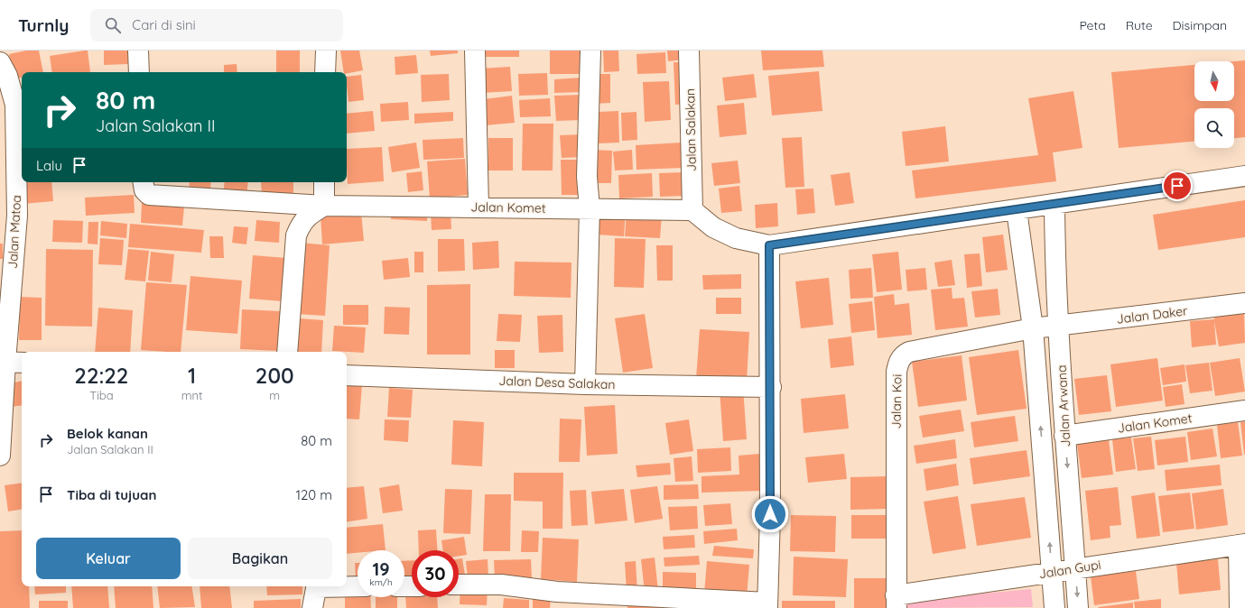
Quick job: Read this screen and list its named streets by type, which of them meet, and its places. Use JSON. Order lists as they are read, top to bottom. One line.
{"streets":{"street":["Jalan Salakan","Jalan Komet","Jalan Matoa","Jalan Daker","Jalan Desa Salakan","Jalan Koi","Jalan Arwana","Jalan Gupi"]},"crossings":[["Jalan Salakan","Jalan Komet"],["Jalan Komet","Jalan Arwana"],["Jalan Daker","Jalan Koi"],["Jalan Daker","Jalan Arwana"],["Jalan Koi","Jalan Arwana"],["Jalan Koi","Jalan Gupi"],["Jalan Arwana","Jalan Gupi"]],"north":"bottom","page":{"header":"Turnly","search":"Cari di sini","nav":["Peta","Rute","Disimpan"],"turn":["80 m","Jalan Salakan II"],"then":"Lalu","eta":["22:22","Tiba","1","mnt","200","m"],"list":[{"name":"Belok kanan","note":"Jalan Salakan II","value":"80 m"},{"name":"Tiba di tujuan","value":"120 m"}],"buttons":["Keluar","Bagikan"],"speed":"19 km/h","limit":"30"}}
